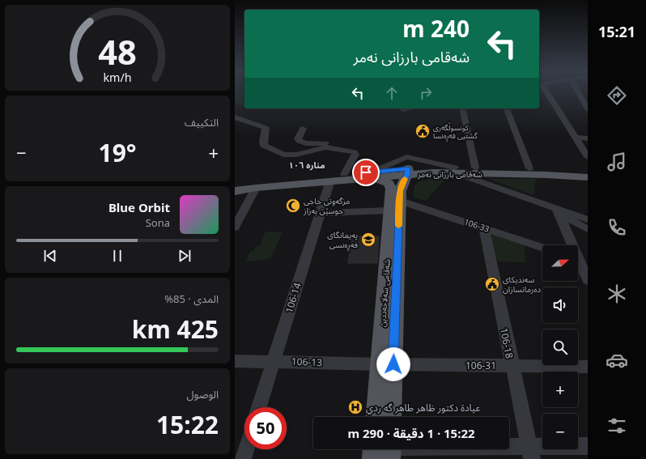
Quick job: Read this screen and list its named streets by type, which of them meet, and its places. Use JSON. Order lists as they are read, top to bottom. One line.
{"streets":{"main road":["شەقامی بارزانی نەمر","شەقامی سەلاحەددین"],"street":["106-33","106-14","106-18","106-13","106-31"]},"crossings":[["شەقامی بارزانی نەمر","شەقامی سەلاحەددین"],["شەقامی بارزانی نەمر","106-14"],["106-33","شەقامی سەلاحەددین"],["106-33","106-14"],["106-33","106-18"],["شەقامی سەلاحەددین","106-13"],["شەقامی سەلاحەددین","106-31"],["106-14","106-13"],["106-18","106-31"],["106-13","106-31"]],"districts":["منارە ١٠٦"],"places":{"public building":["کونسوڵگەری گشتیی فەڕەنسا","سەندیکای دەرمانسازان"],"mosque":["مزگەوتی حاجی حوسێن بەزاز"],"school or university":["پەیمانگای فەڕەنسی"],"hospital":["عيادة دكتور ظاهر طاهر گه ردي"]},"north":"right","page":{"tabs":"15:21","turn":["240 m","شەقامی بارزانی نەمر"],"tile":["التكييف",["المدى · 85%","425 km"],["الوصول","15:22"]],"heat":["−","19°","+"],"song":["Blue Orbit","Sona"],"map_buttons":["+","−"],"limit":"50","trip":"15:22 · 1 دقيقة · 290 m","gauge":["48","km/h"]}}
